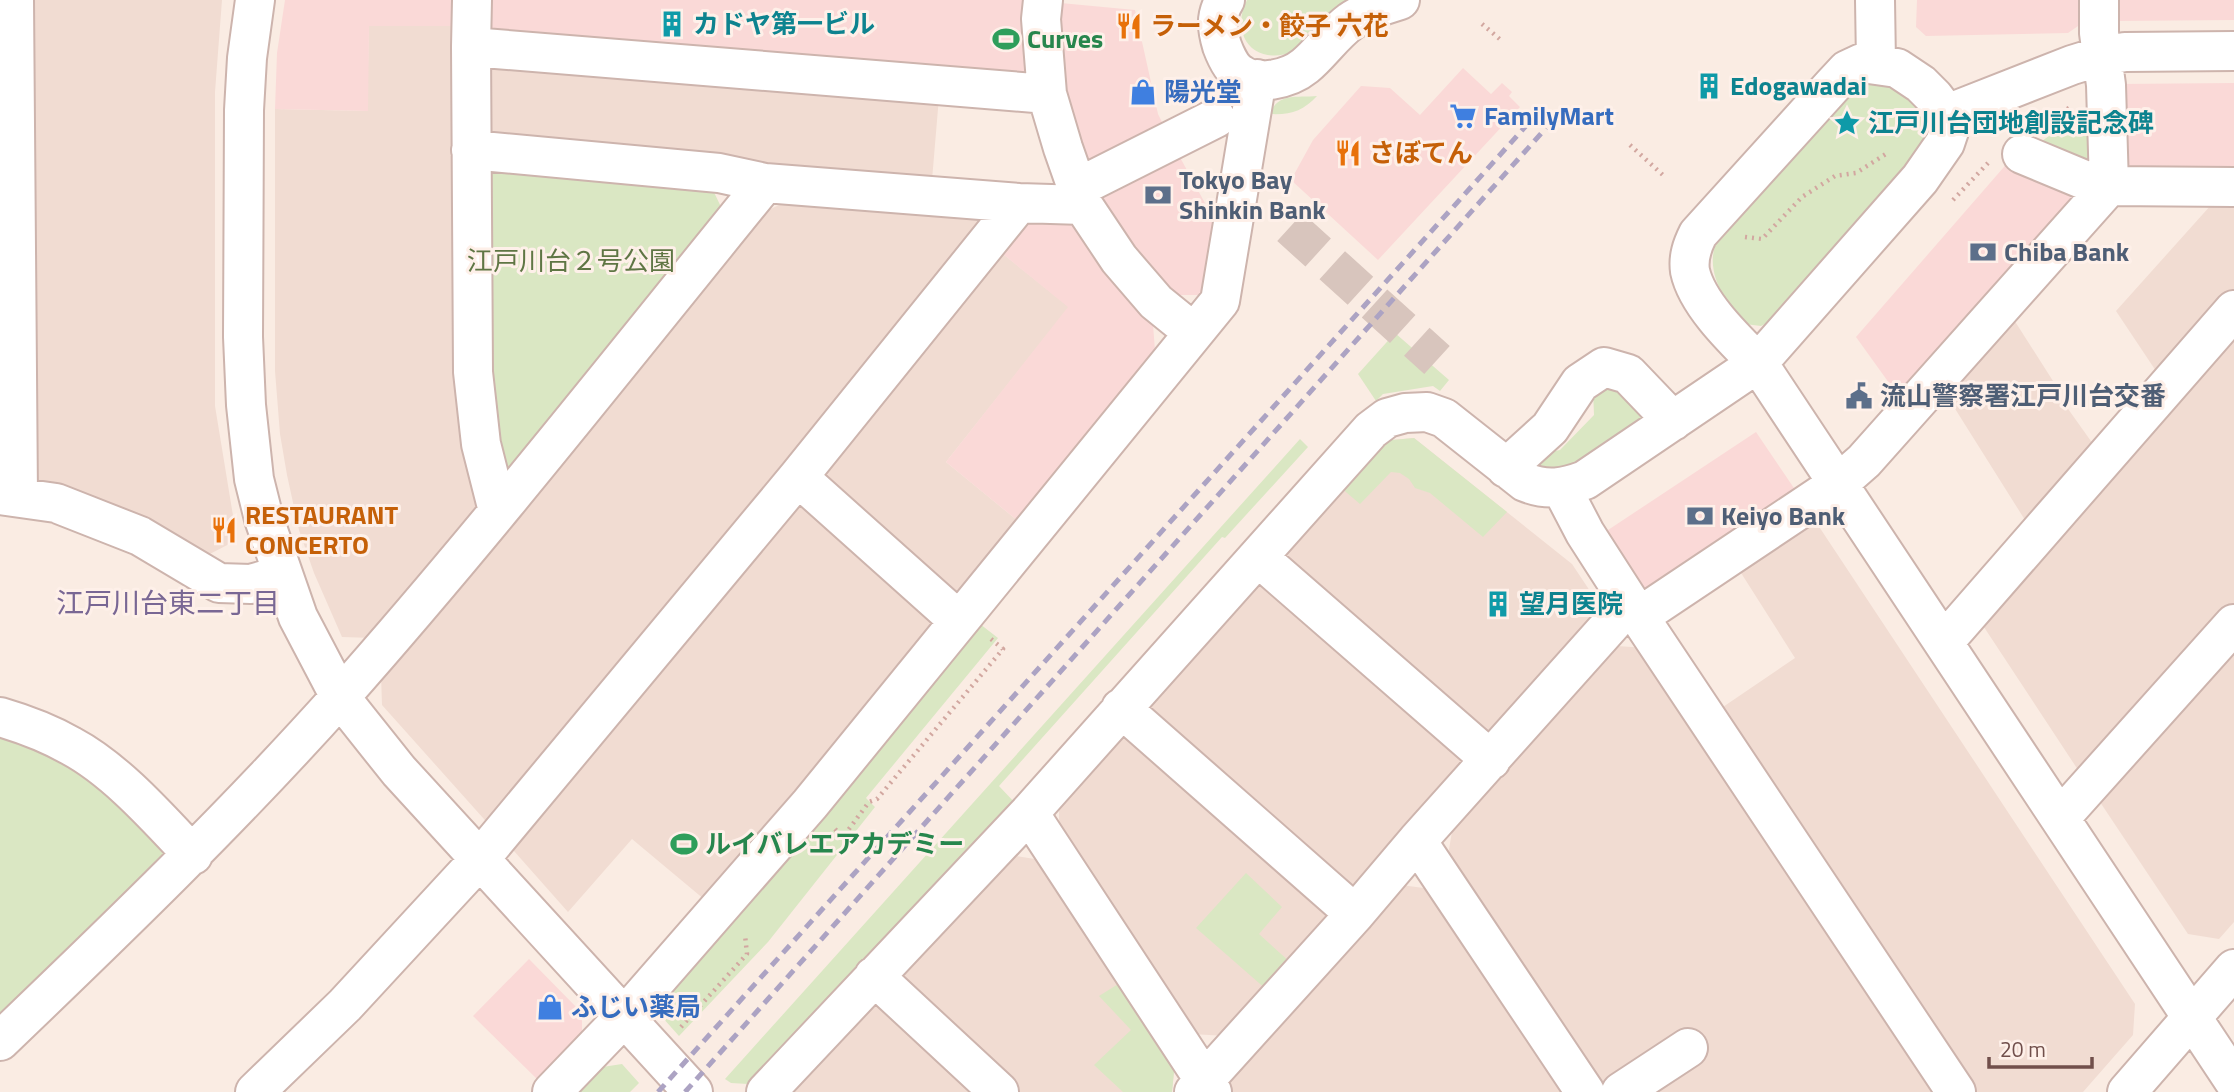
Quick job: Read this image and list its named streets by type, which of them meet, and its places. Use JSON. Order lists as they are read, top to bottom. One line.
{"districts":["江戸川台東二丁目"],"parks":["江戸川台２号公園"],"places":{"building":["カドヤ第一ビル","Edogawadai","望月医院"],"restaurant":["ラーメン・餃子 六花","さぼてん","RESTAURANT CONCERTO"],"sports":["Curves","ルイバレエアカデミー"],"shop":["陽光堂","ふじい薬局"],"supermarket":["FamilyMart"],"place":["江戸川台団地創設記念碑"],"bank":["Tokyo Bay Shinkin Bank","Chiba Bank","Keiyo Bank"],"public building":["流山警察署江戸川台交番"]},"scale_bar":"20 m"}
